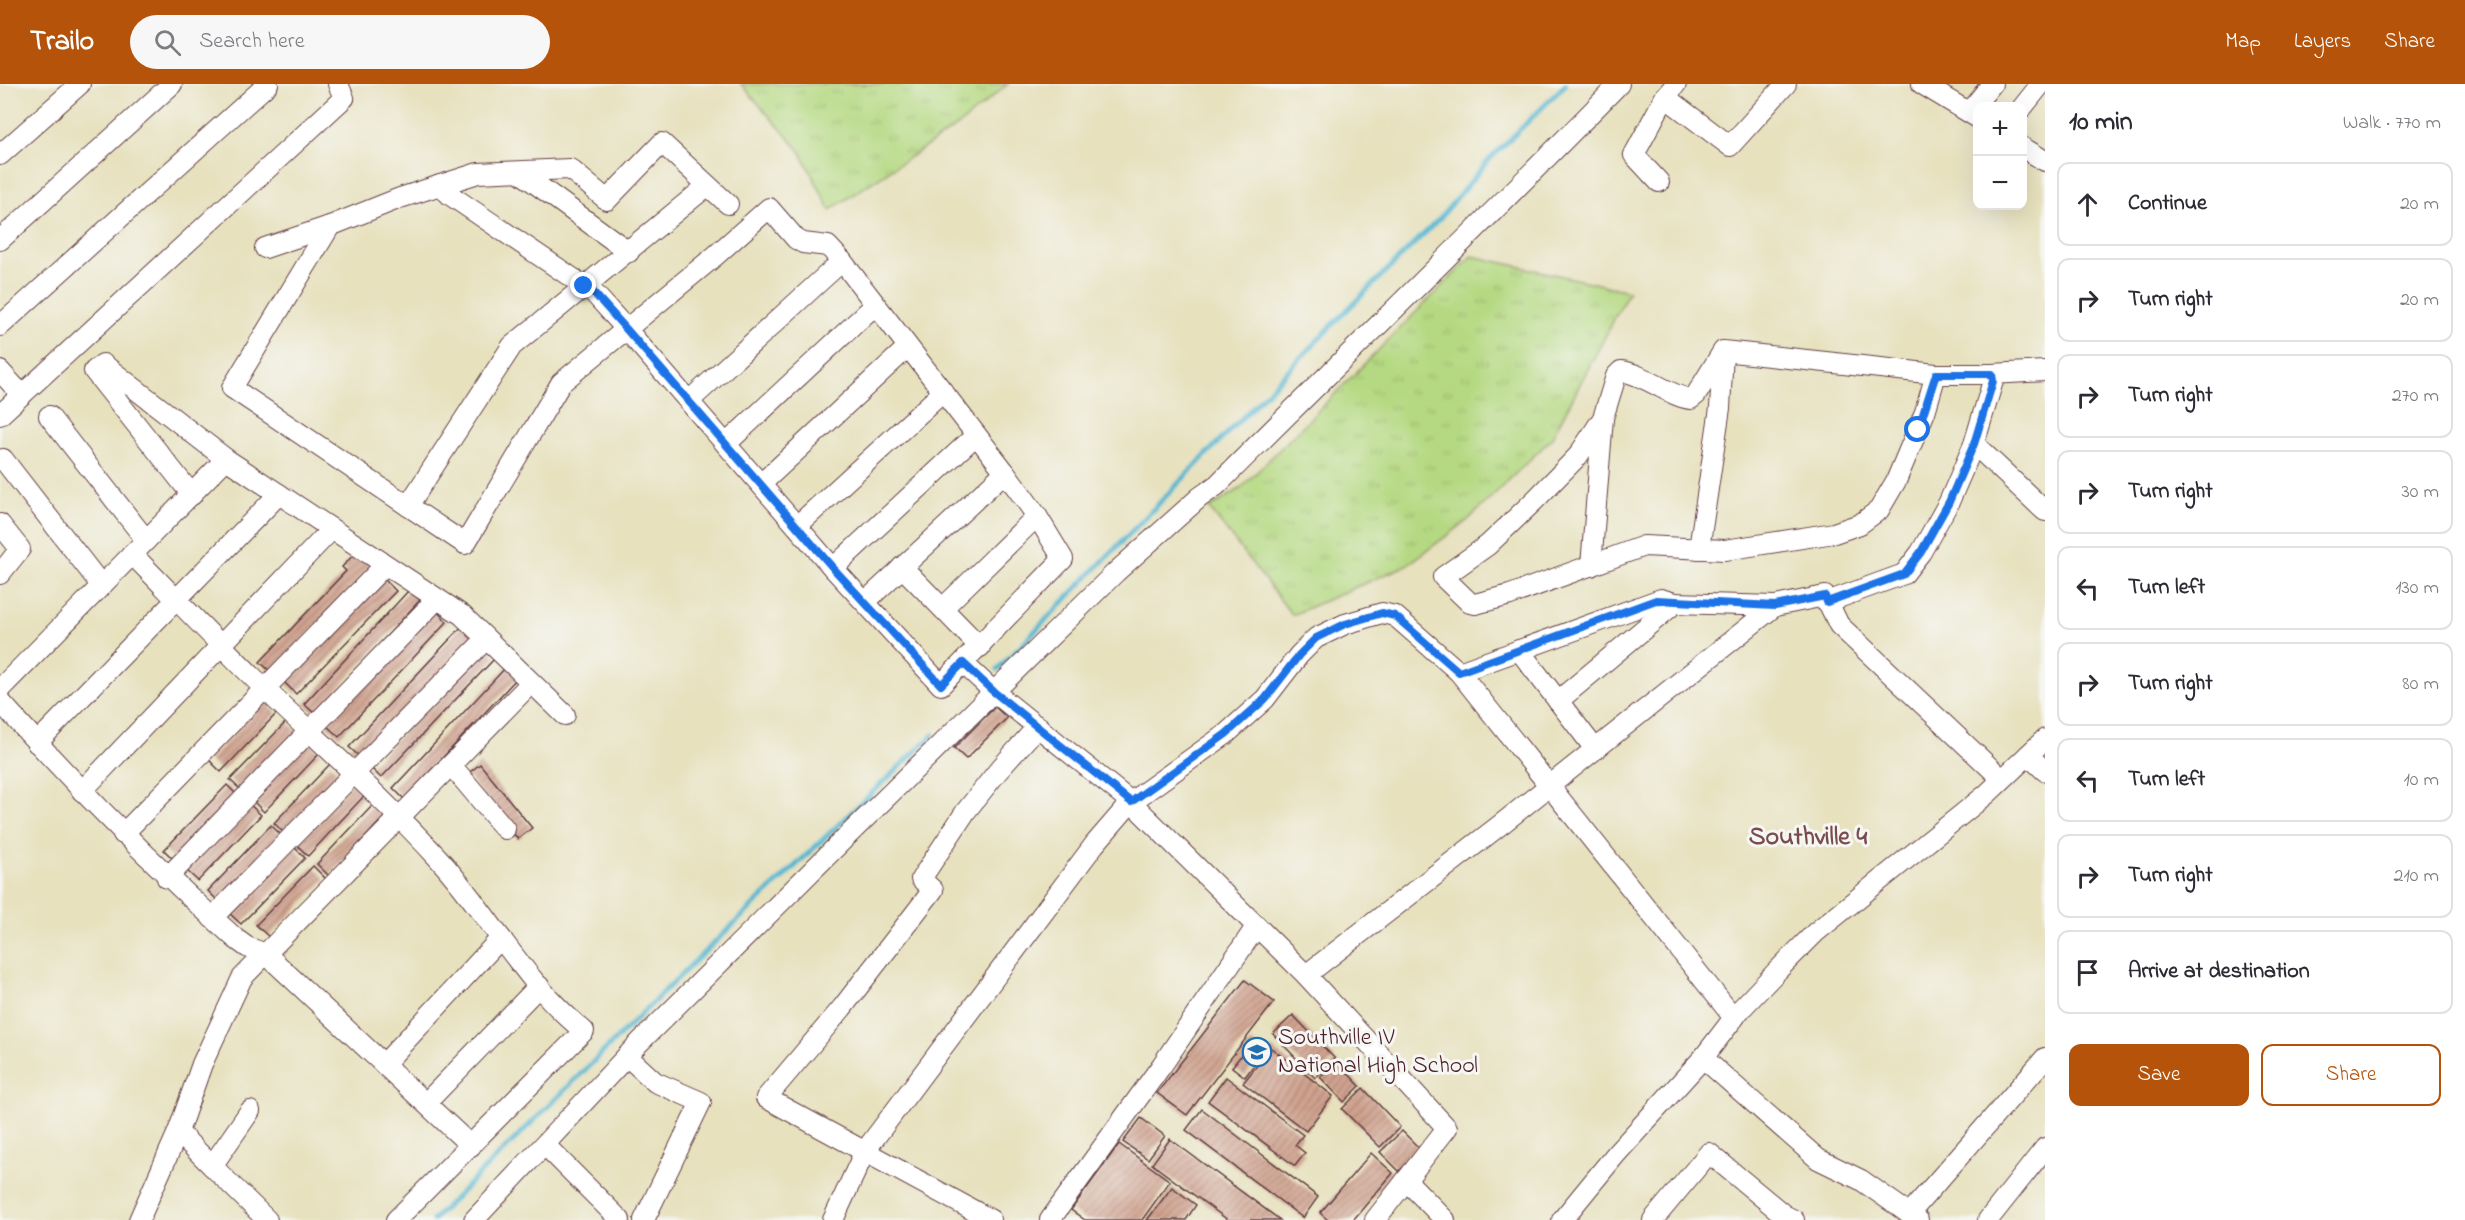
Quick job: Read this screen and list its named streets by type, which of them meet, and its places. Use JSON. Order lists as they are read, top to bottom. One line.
{"districts":["Southville 4"],"places":{"school or university":["Southville IV National High School"]},"page":{"header":"Trailo","search":"Search here","nav":["Map","Layers","Share"],"heading":["10 min","Walk · 770 m"],"map_buttons":["+","−"],"list":[["Continue","20 m"],["Turn right","20 m"],["Turn right","270 m"],["Turn right","30 m"],["Turn left","130 m"],["Turn right","80 m"],["Turn left","10 m"],["Turn right","210 m"],"Arrive at destination"],"buttons":["Save","Share"]}}
